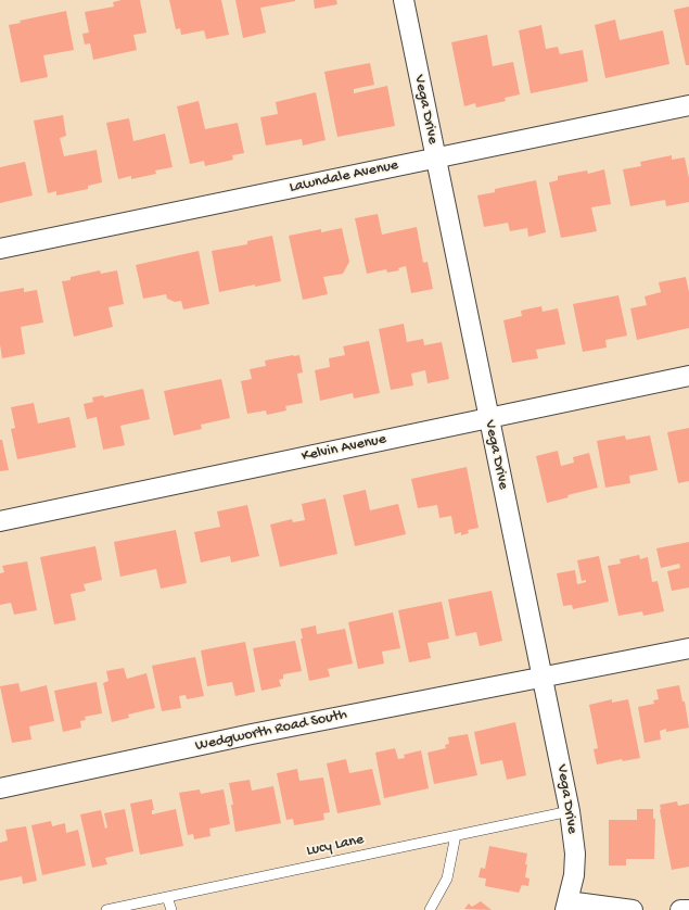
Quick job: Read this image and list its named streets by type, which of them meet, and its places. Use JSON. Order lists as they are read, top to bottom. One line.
{"streets":{"street":["Vega Drive","Lawndale Avenue","Kelvin Avenue","Wedgworth Road South"],"lane":["Lucy Lane"]},"crossings":[["Vega Drive","Lawndale Avenue"],["Vega Drive","Kelvin Avenue"],["Vega Drive","Wedgworth Road South"],["Vega Drive","Lucy Lane"]]}
